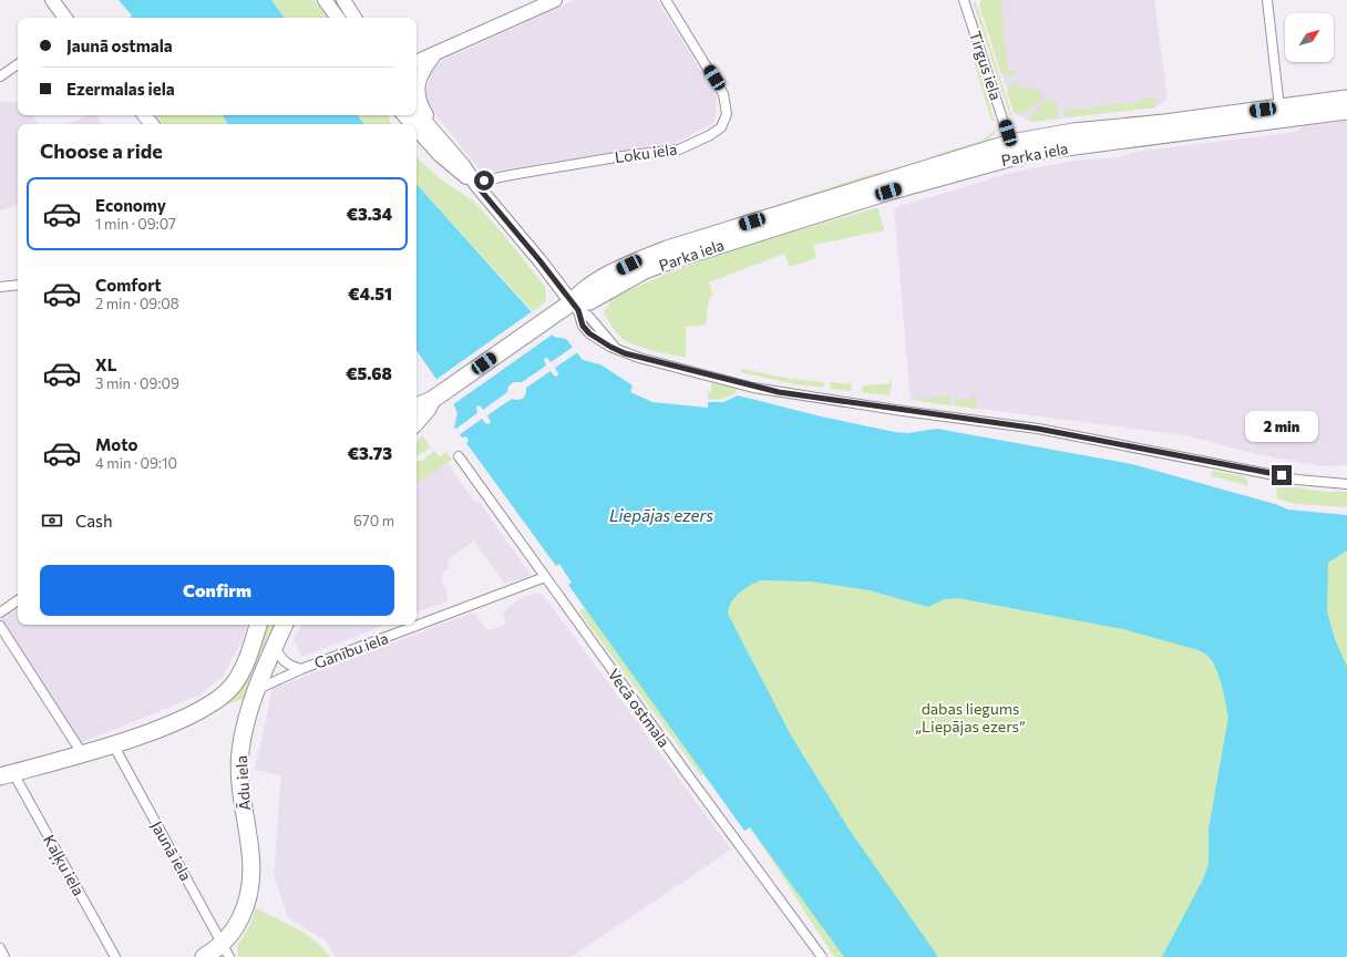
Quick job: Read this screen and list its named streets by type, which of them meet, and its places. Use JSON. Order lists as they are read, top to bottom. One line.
{"streets":{"highway":["Parka iela","Ādu iela"],"street":["Tirgus iela","Loku iela","Ganību iela","Vecā ostmala","Jaunā iela","Kaļķu iela"]},"crossings":[["Tirgus iela","Parka iela"],["Ganību iela","Vecā ostmala"],["Ganību iela","Ādu iela"],["Ādu iela","Jaunā iela"]],"water":["Liepājas ezers"],"parks":["dabas liegums „Liepājas ezers”"],"north":"top right","page":{"banner":["Jaunā ostmala","Ezermalas iela"],"heading":"Choose a ride","list":[{"name":"Economy","note":"1 min · 09:07","value":"€3.34"},{"name":"Comfort","note":"2 min · 09:08","value":"€4.51"},{"name":"XL","note":"3 min · 09:09","value":"€5.68"},{"name":"Moto","note":"4 min · 09:10","value":"€3.73"}],"bubble":"2 min","pay":["Cash","670 m"],"buttons":"Confirm"}}
